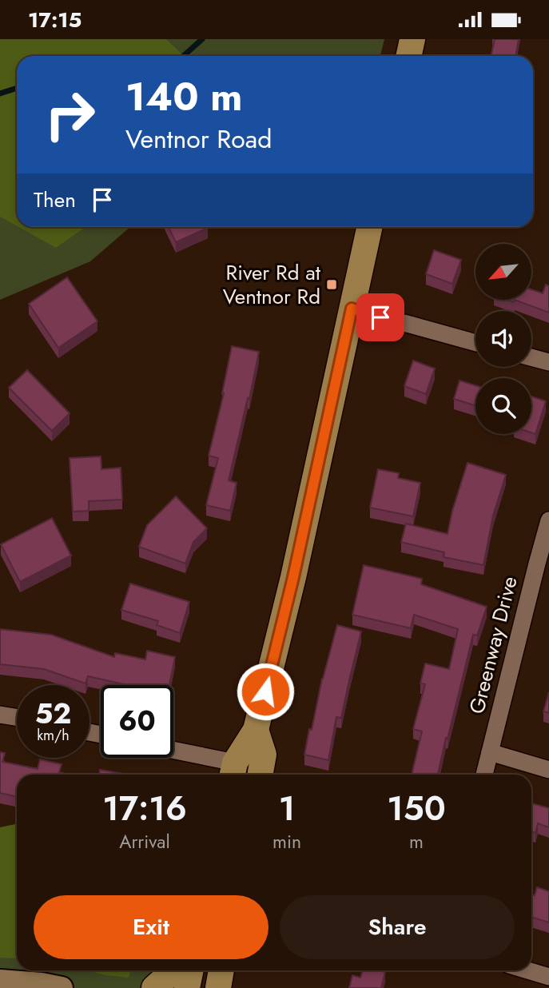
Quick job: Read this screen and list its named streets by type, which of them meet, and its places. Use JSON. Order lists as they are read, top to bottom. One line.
{"streets":{"street":["Greenway Drive"]},"places":{"transit":["River Rd at Ventnor Rd"]},"north":"bottom left","page":{"status":"17:15","turn":["140 m","Ventnor Road"],"then":"Then","speed":"52 km/h","limit":"60","eta":["17:16","Arrival","1","min","150","m"],"buttons":["Exit","Share"]}}
